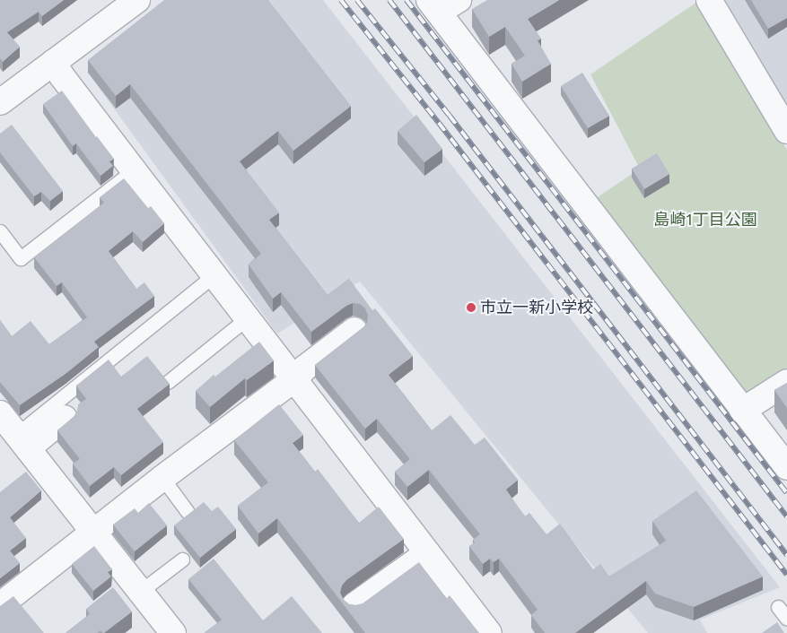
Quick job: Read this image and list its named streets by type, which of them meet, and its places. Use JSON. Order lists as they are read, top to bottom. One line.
{"parks":["島崎1丁目公園"],"places":["市立一新小学校"]}
